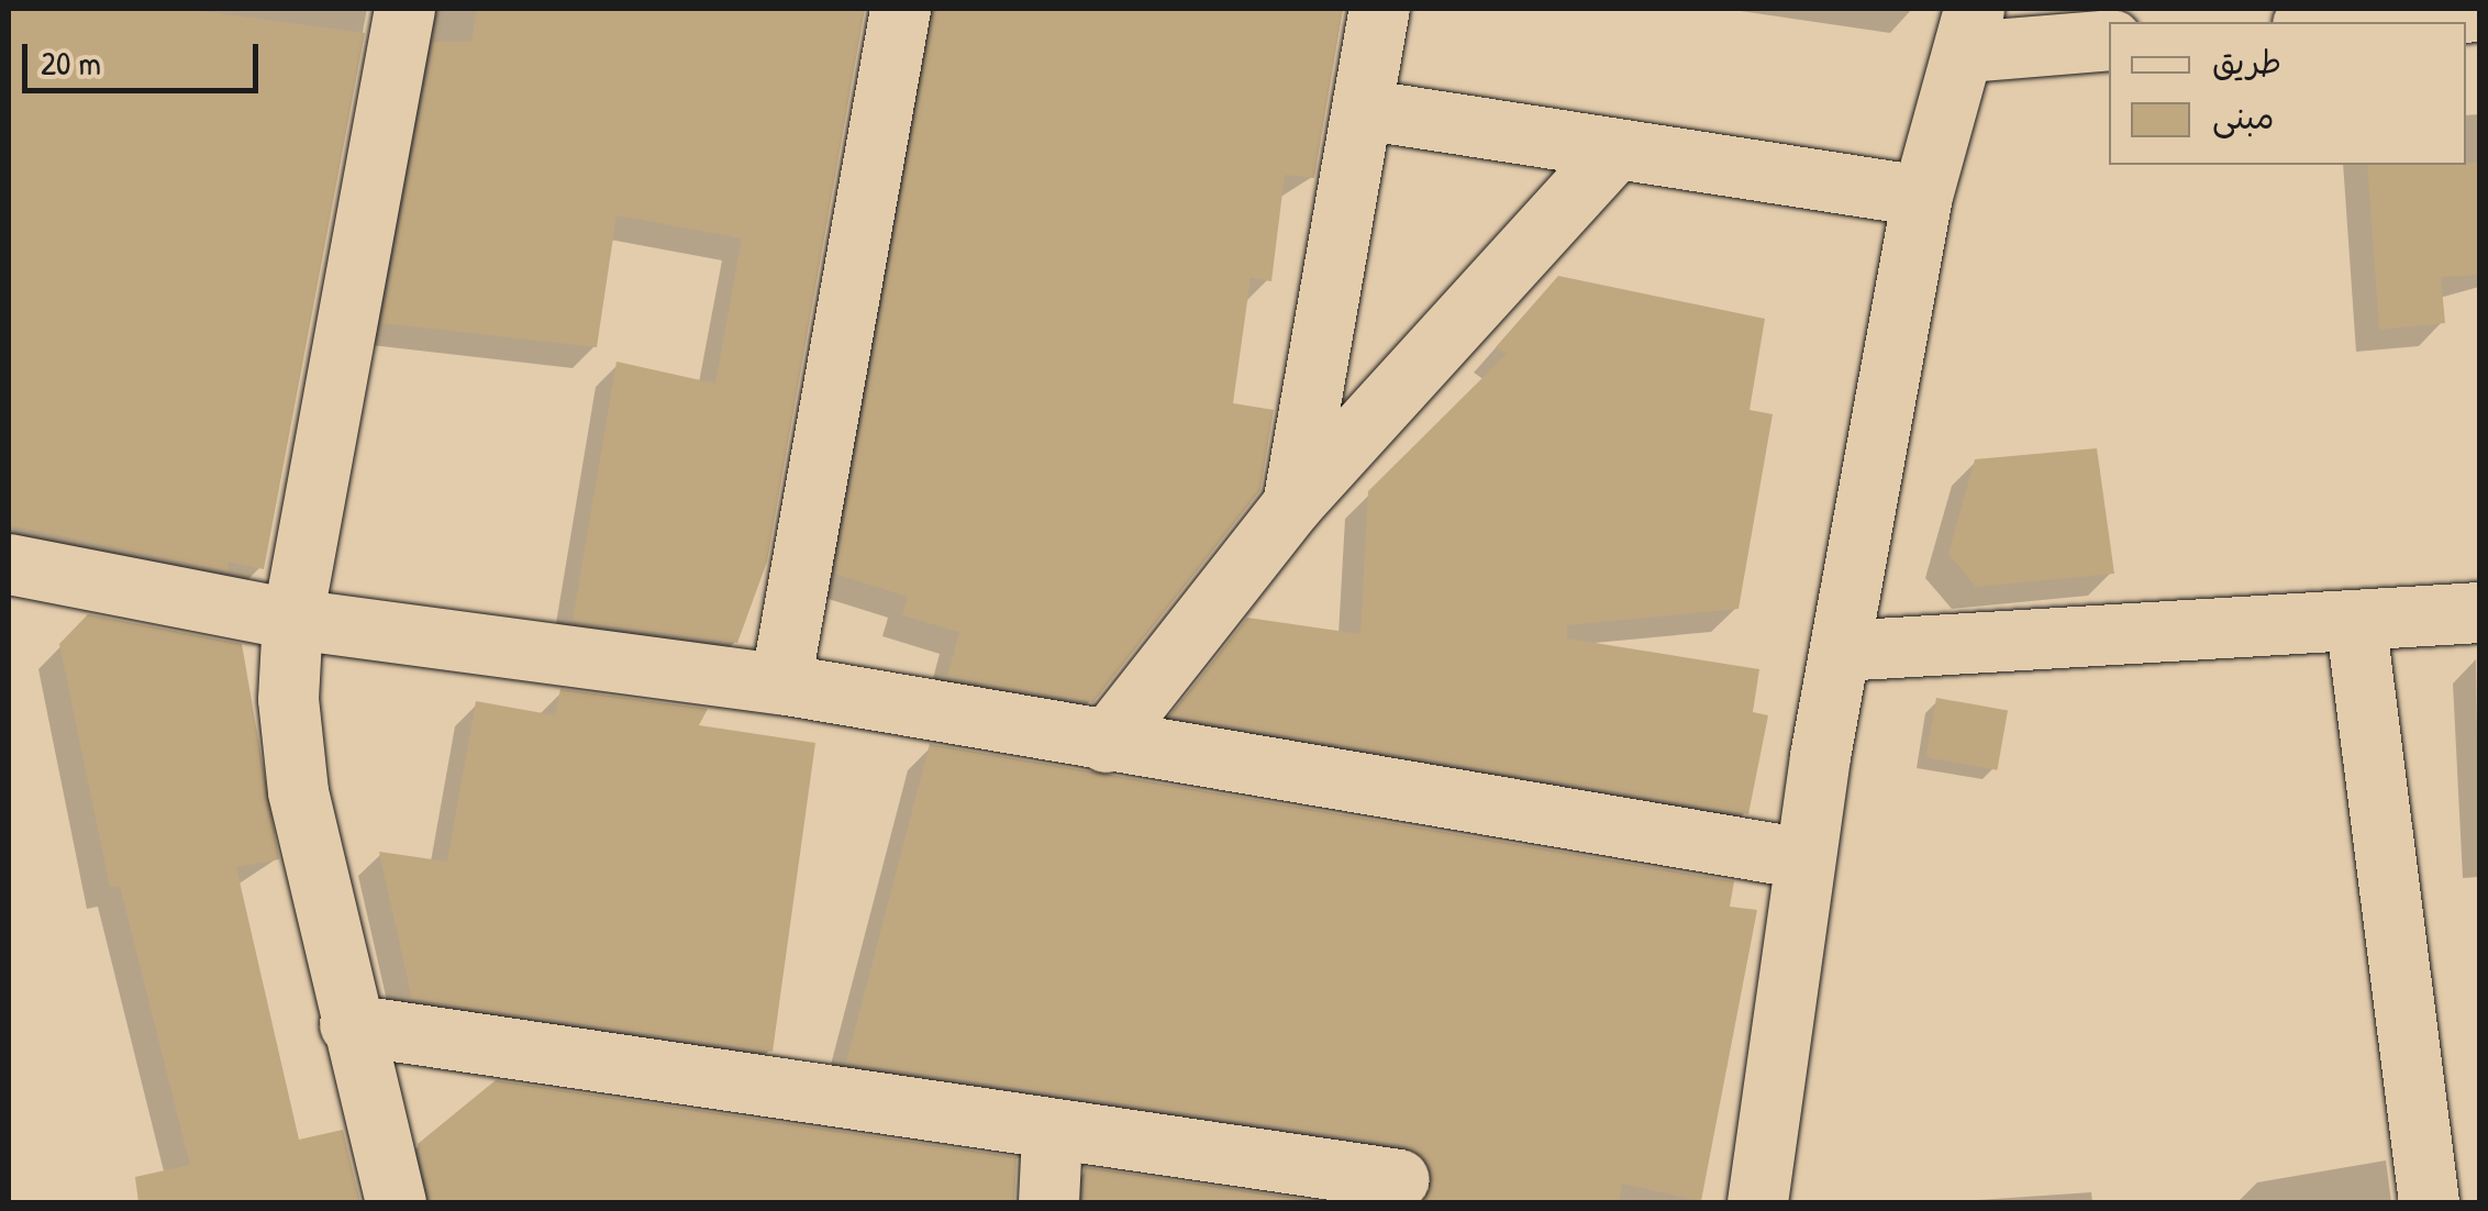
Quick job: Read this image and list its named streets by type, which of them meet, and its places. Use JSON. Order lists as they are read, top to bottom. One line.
{"legend":["طريق","مبنى"],"scale_bar":"20 m"}
